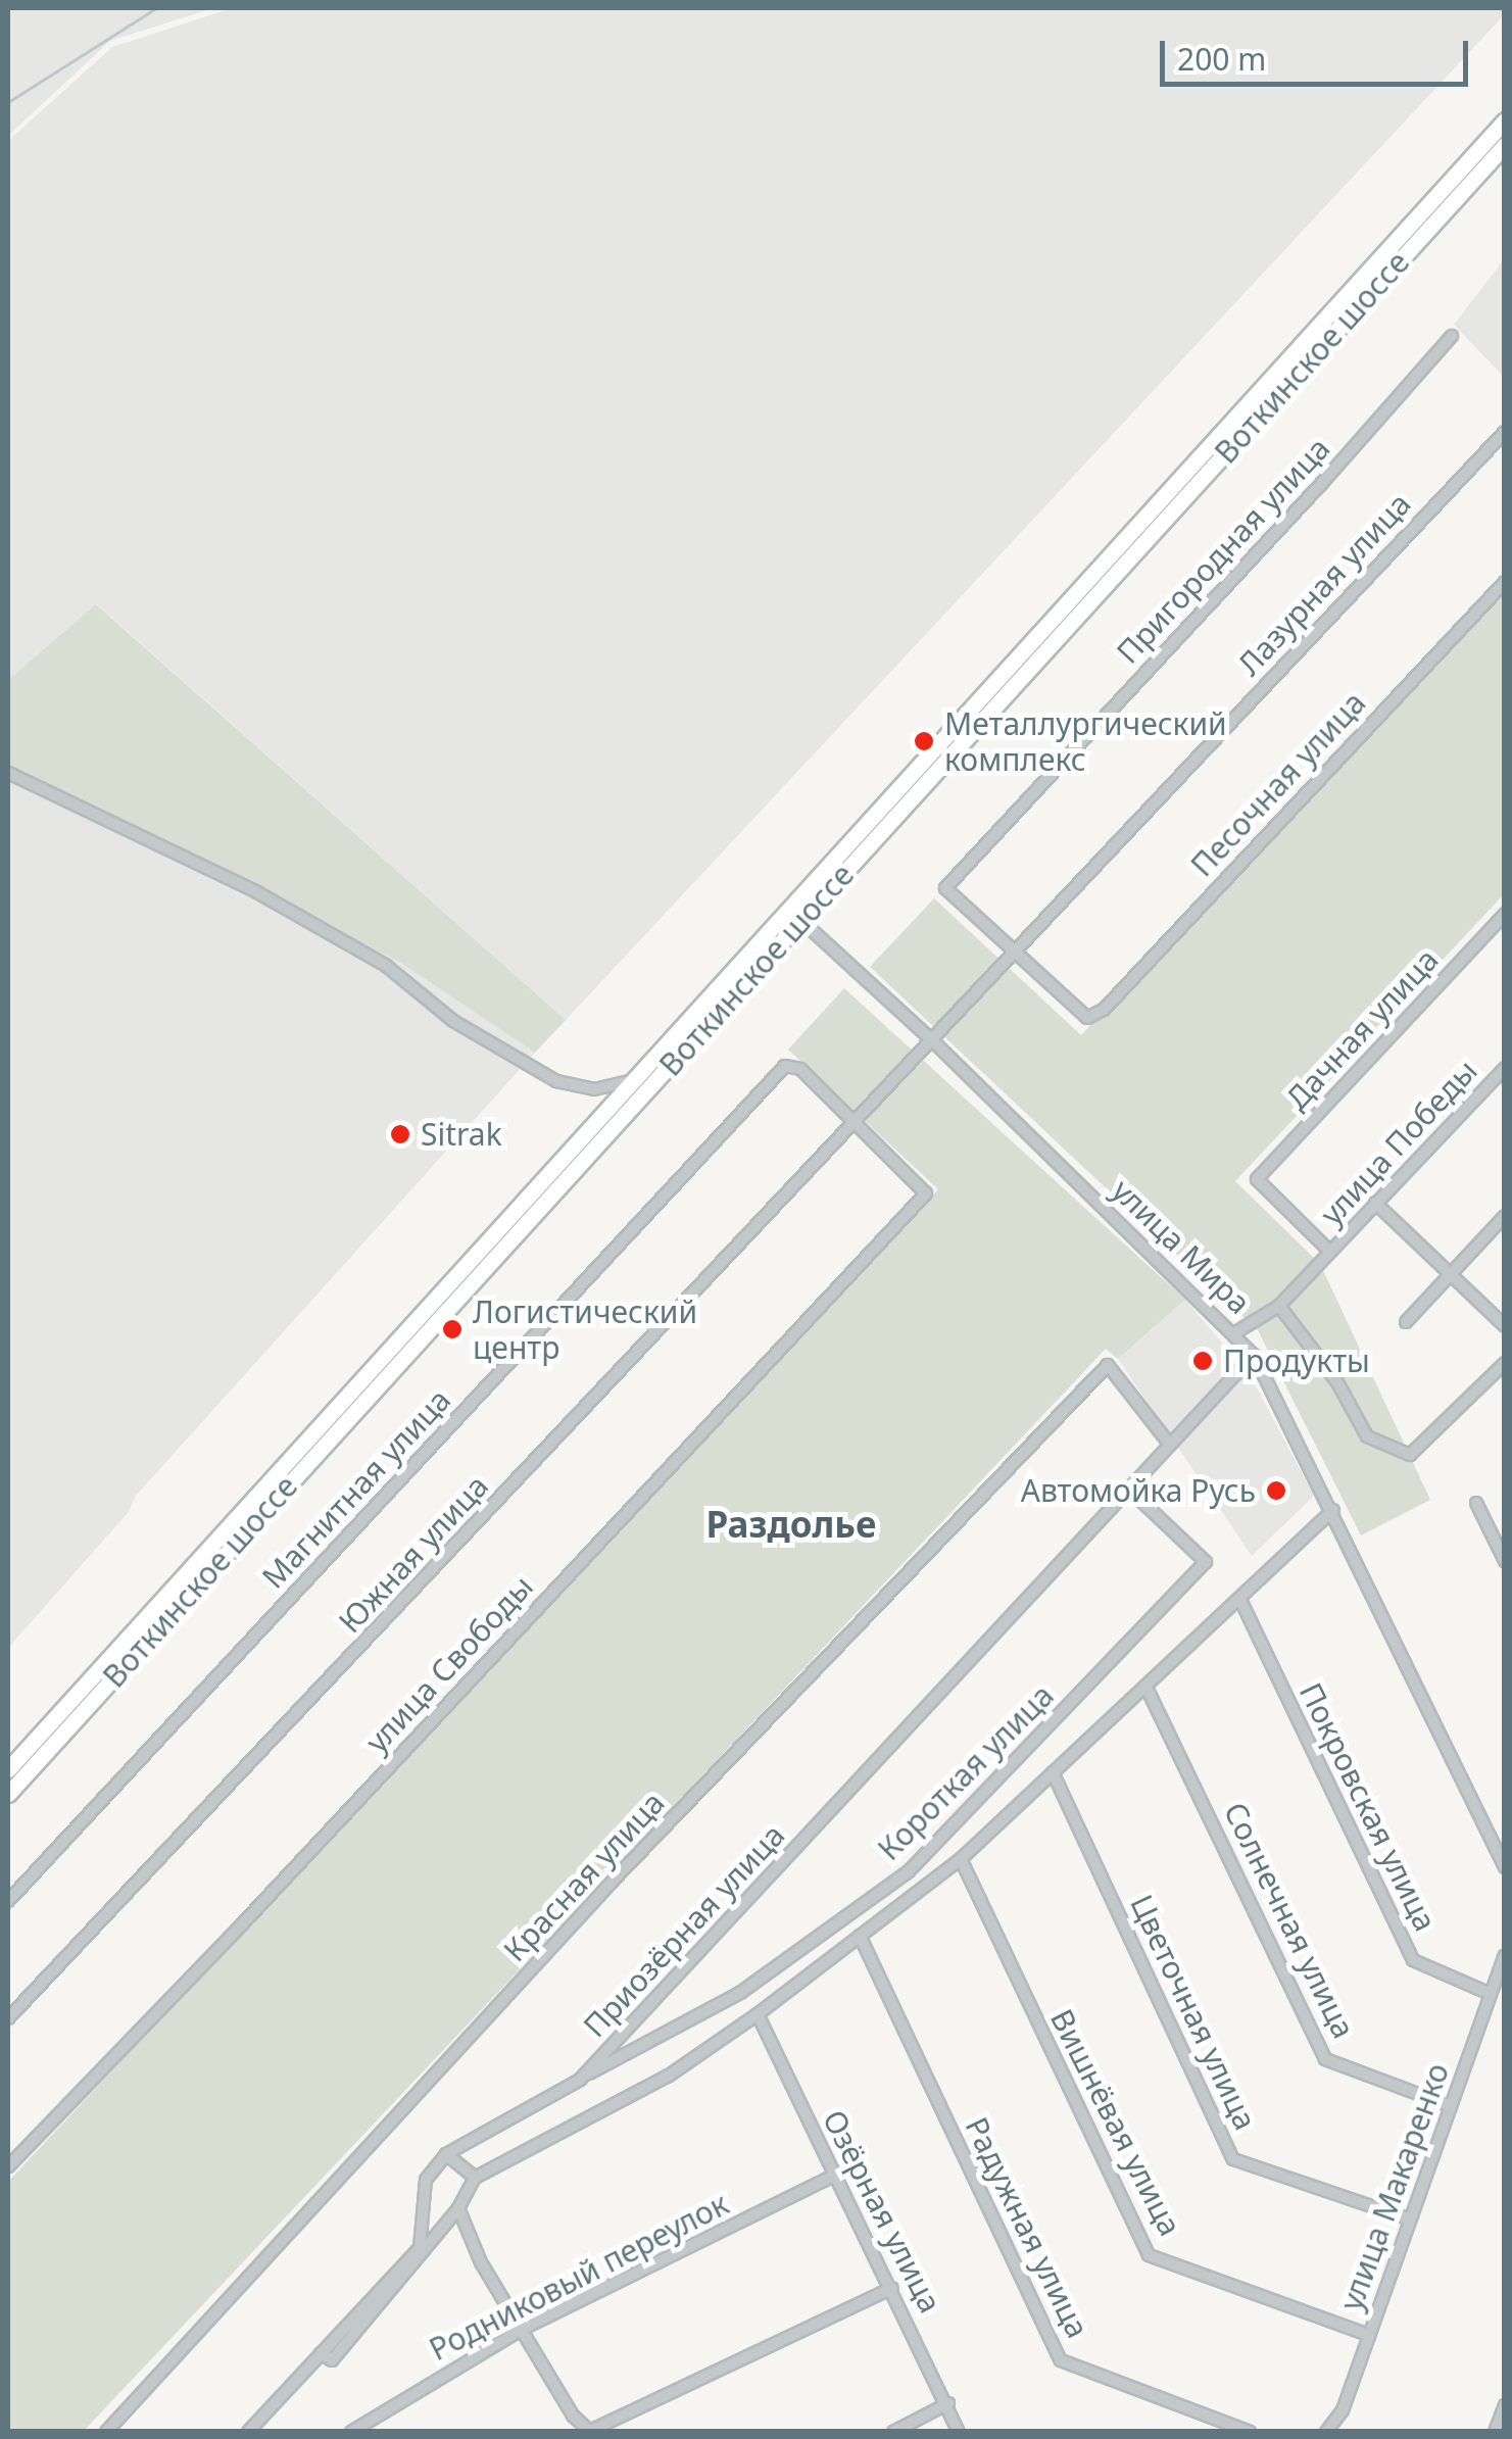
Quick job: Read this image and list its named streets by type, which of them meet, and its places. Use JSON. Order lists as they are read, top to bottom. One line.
{"streets":{"main road":["Воткинское шоссе"],"street":["Пригородная улица","Лазурная улица","Песочная улица","Дачная улица","улица Победы","улица Мира","Магнитная улица","Южная улица","улица Свободы","Короткая улица","Покровская улица","Красная улица","Солнечная улица","Приозёрная улица","Цветочная улица","Вишнёвая улица","улица Макаренко","Озёрная улица","Радужная улица","Родниковый переулок"]},"crossings":[["Воткинское шоссе","улица Мира"],["Пригородная улица","Лазурная улица"],["Пригородная улица","Песочная улица"],["Лазурная улица","Песочная улица"],["Лазурная улица","улица Мира"],["Лазурная улица","Южная улица"],["Дачная улица","улица Победы"],["улица Победы","улица Мира"],["улица Мира","Южная улица"],["улица Мира","Приозёрная улица"],["Магнитная улица","Южная улица"],["Магнитная улица","улица Свободы"],["Южная улица","улица Свободы"],["Короткая улица","Приозёрная улица"],["Покровская улица","улица Макаренко"],["Красная улица","Приозёрная улица"],["Солнечная улица","улица Макаренко"],["Цветочная улица","улица Макаренко"],["Вишнёвая улица","улица Макаренко"],["Озёрная улица","Родниковый переулок"]],"districts":["Раздолье"],"places":["Металлургический комплекс","Sitrak","Логистический центр","Продукты","Автомойка Русь"],"scale_bar":"200 m"}
